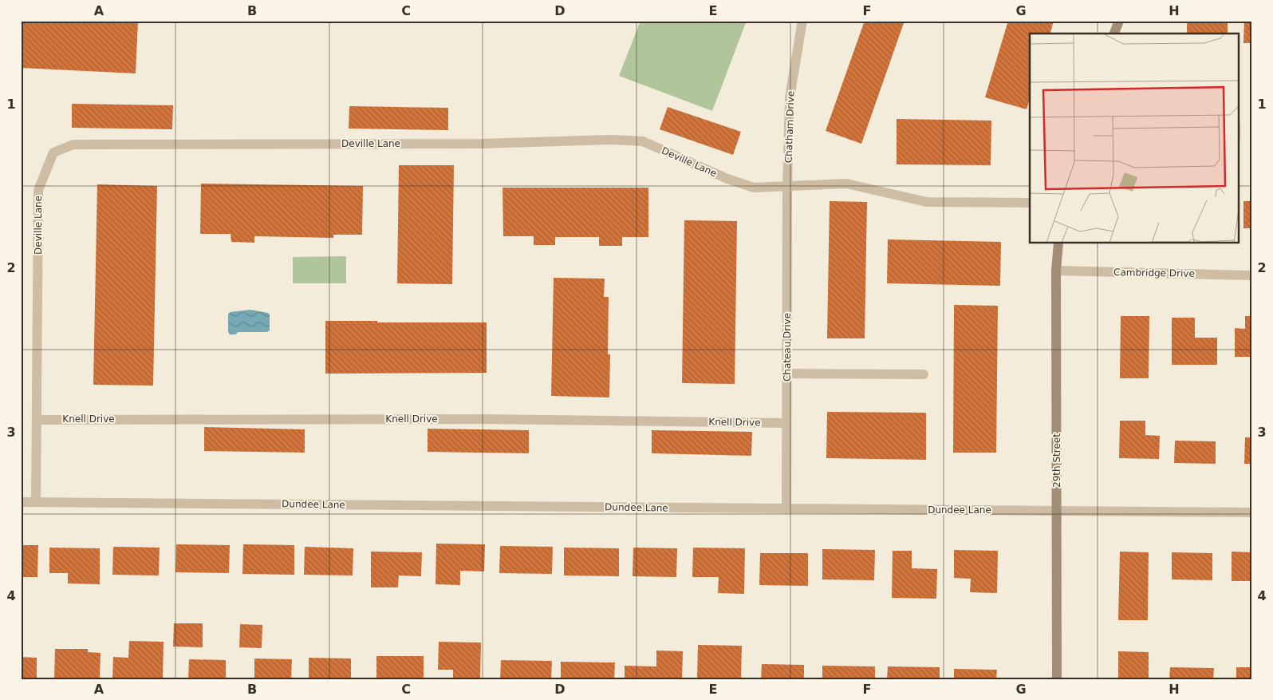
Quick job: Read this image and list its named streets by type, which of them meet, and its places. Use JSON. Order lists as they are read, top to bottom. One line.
{"streets":{"street":["Chatham Drive","Deville Lane","Cambridge Drive","Chateau Drive","Knell Drive","29th Street","Dundee Lane"]},"crossings":[["Chatham Drive","Deville Lane"],["Chatham Drive","Chateau Drive"],["Deville Lane","Chateau Drive"],["Deville Lane","Knell Drive"],["Deville Lane","Dundee Lane"],["Cambridge Drive","29th Street"],["Chateau Drive","Knell Drive"],["Chateau Drive","Dundee Lane"],["29th Street","Dundee Lane"]],"grid":{"columns":["A","B","C","D","E","F","G","H"],"rows":["1","2","3","4"]}}
